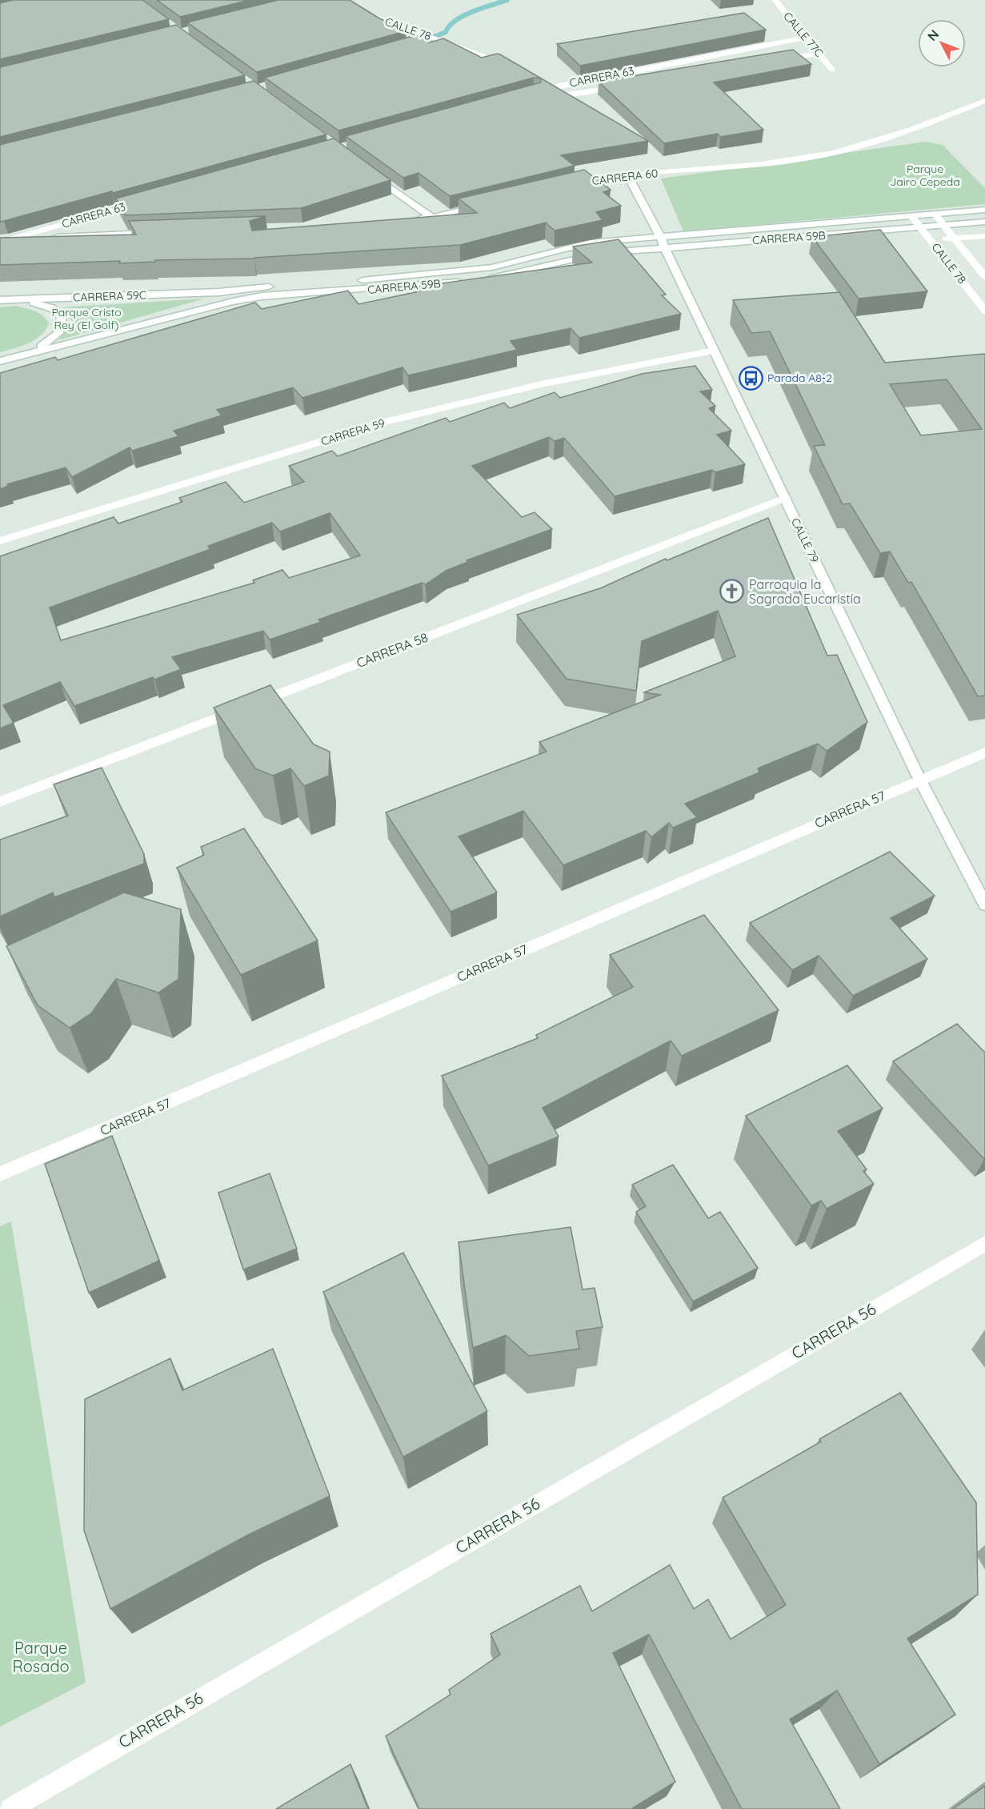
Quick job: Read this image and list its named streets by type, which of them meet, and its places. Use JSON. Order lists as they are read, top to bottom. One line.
{"streets":{"street":["CALLE 78","CALLE 77C","CARRERA 63","CARRERA 60","CARRERA 59B","CARRERA 59C","CARRERA 59","CALLE 79","CARRERA 58","CARRERA 57","CARRERA 56"]},"crossings":[["CALLE 78","CARRERA 59B"],["CALLE 77C","CARRERA 63"],["CARRERA 60","CALLE 79"],["CARRERA 59B","CARRERA 59C"],["CARRERA 59B","CALLE 79"],["CARRERA 59","CALLE 79"],["CALLE 79","CARRERA 58"],["CALLE 79","CARRERA 57"]],"parks":["Parque Jairo Cepeda","Parque Cristo Rey (El Golf)","Parque Rosado"],"places":{"bus stop":["Parada A8-2"],"church":["Parroquia la Sagrada Eucaristía"]},"north":"top left"}
